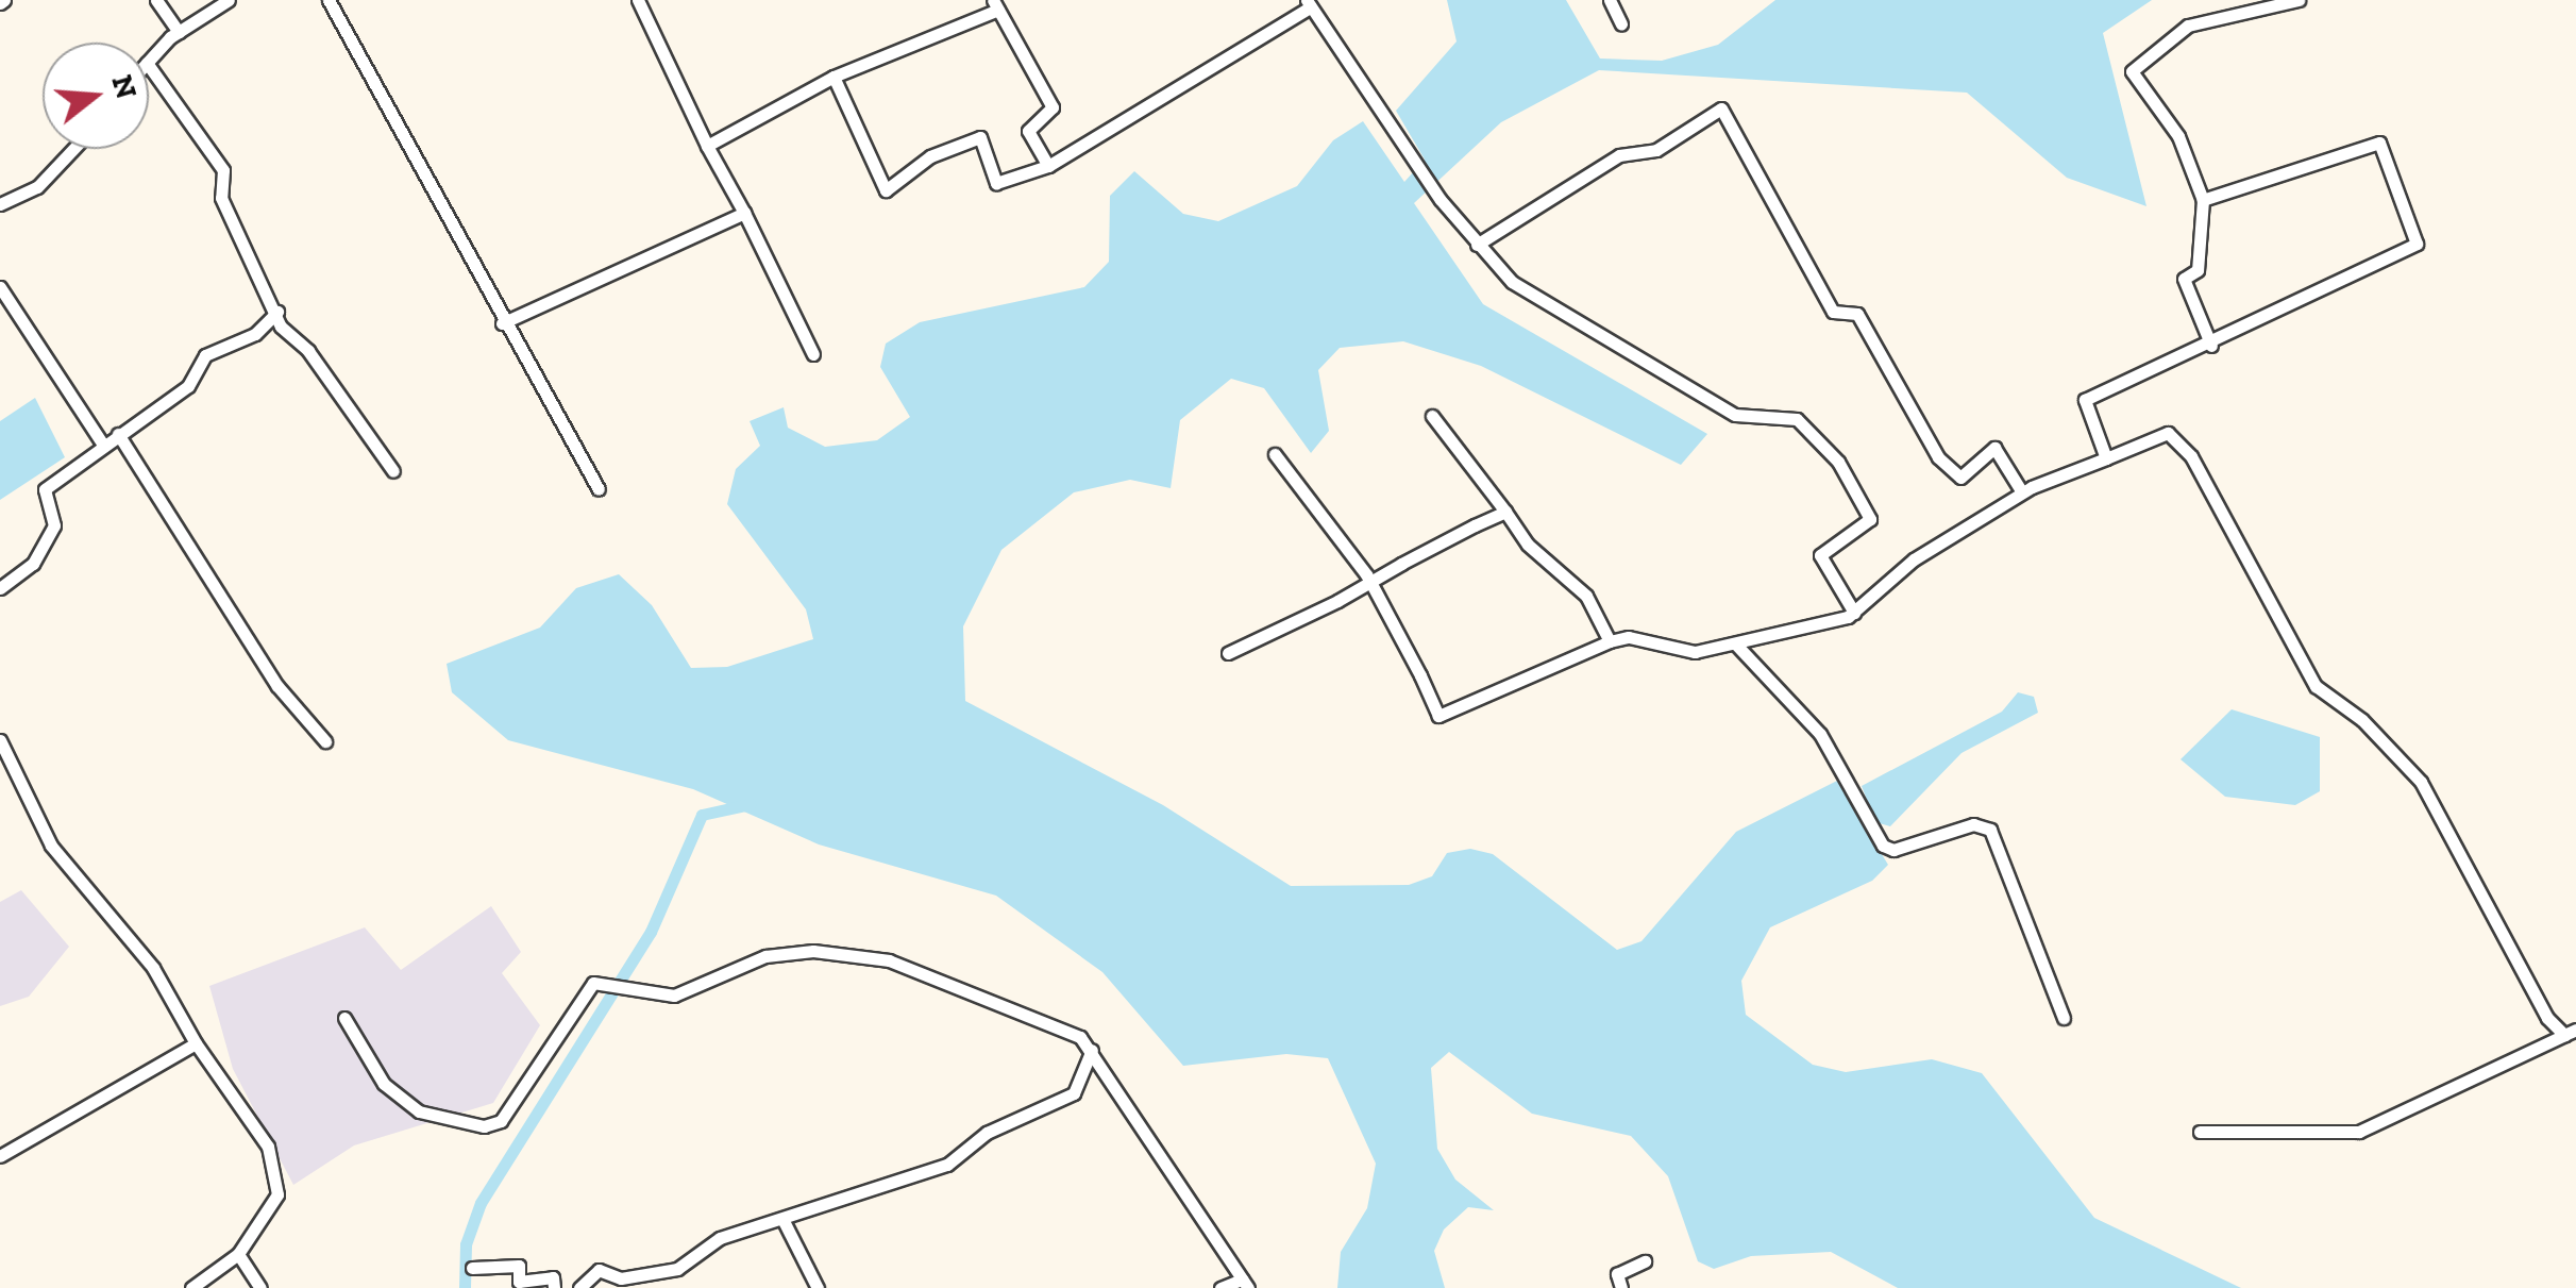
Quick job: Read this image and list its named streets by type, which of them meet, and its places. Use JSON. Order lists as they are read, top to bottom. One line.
{"north":"right"}
